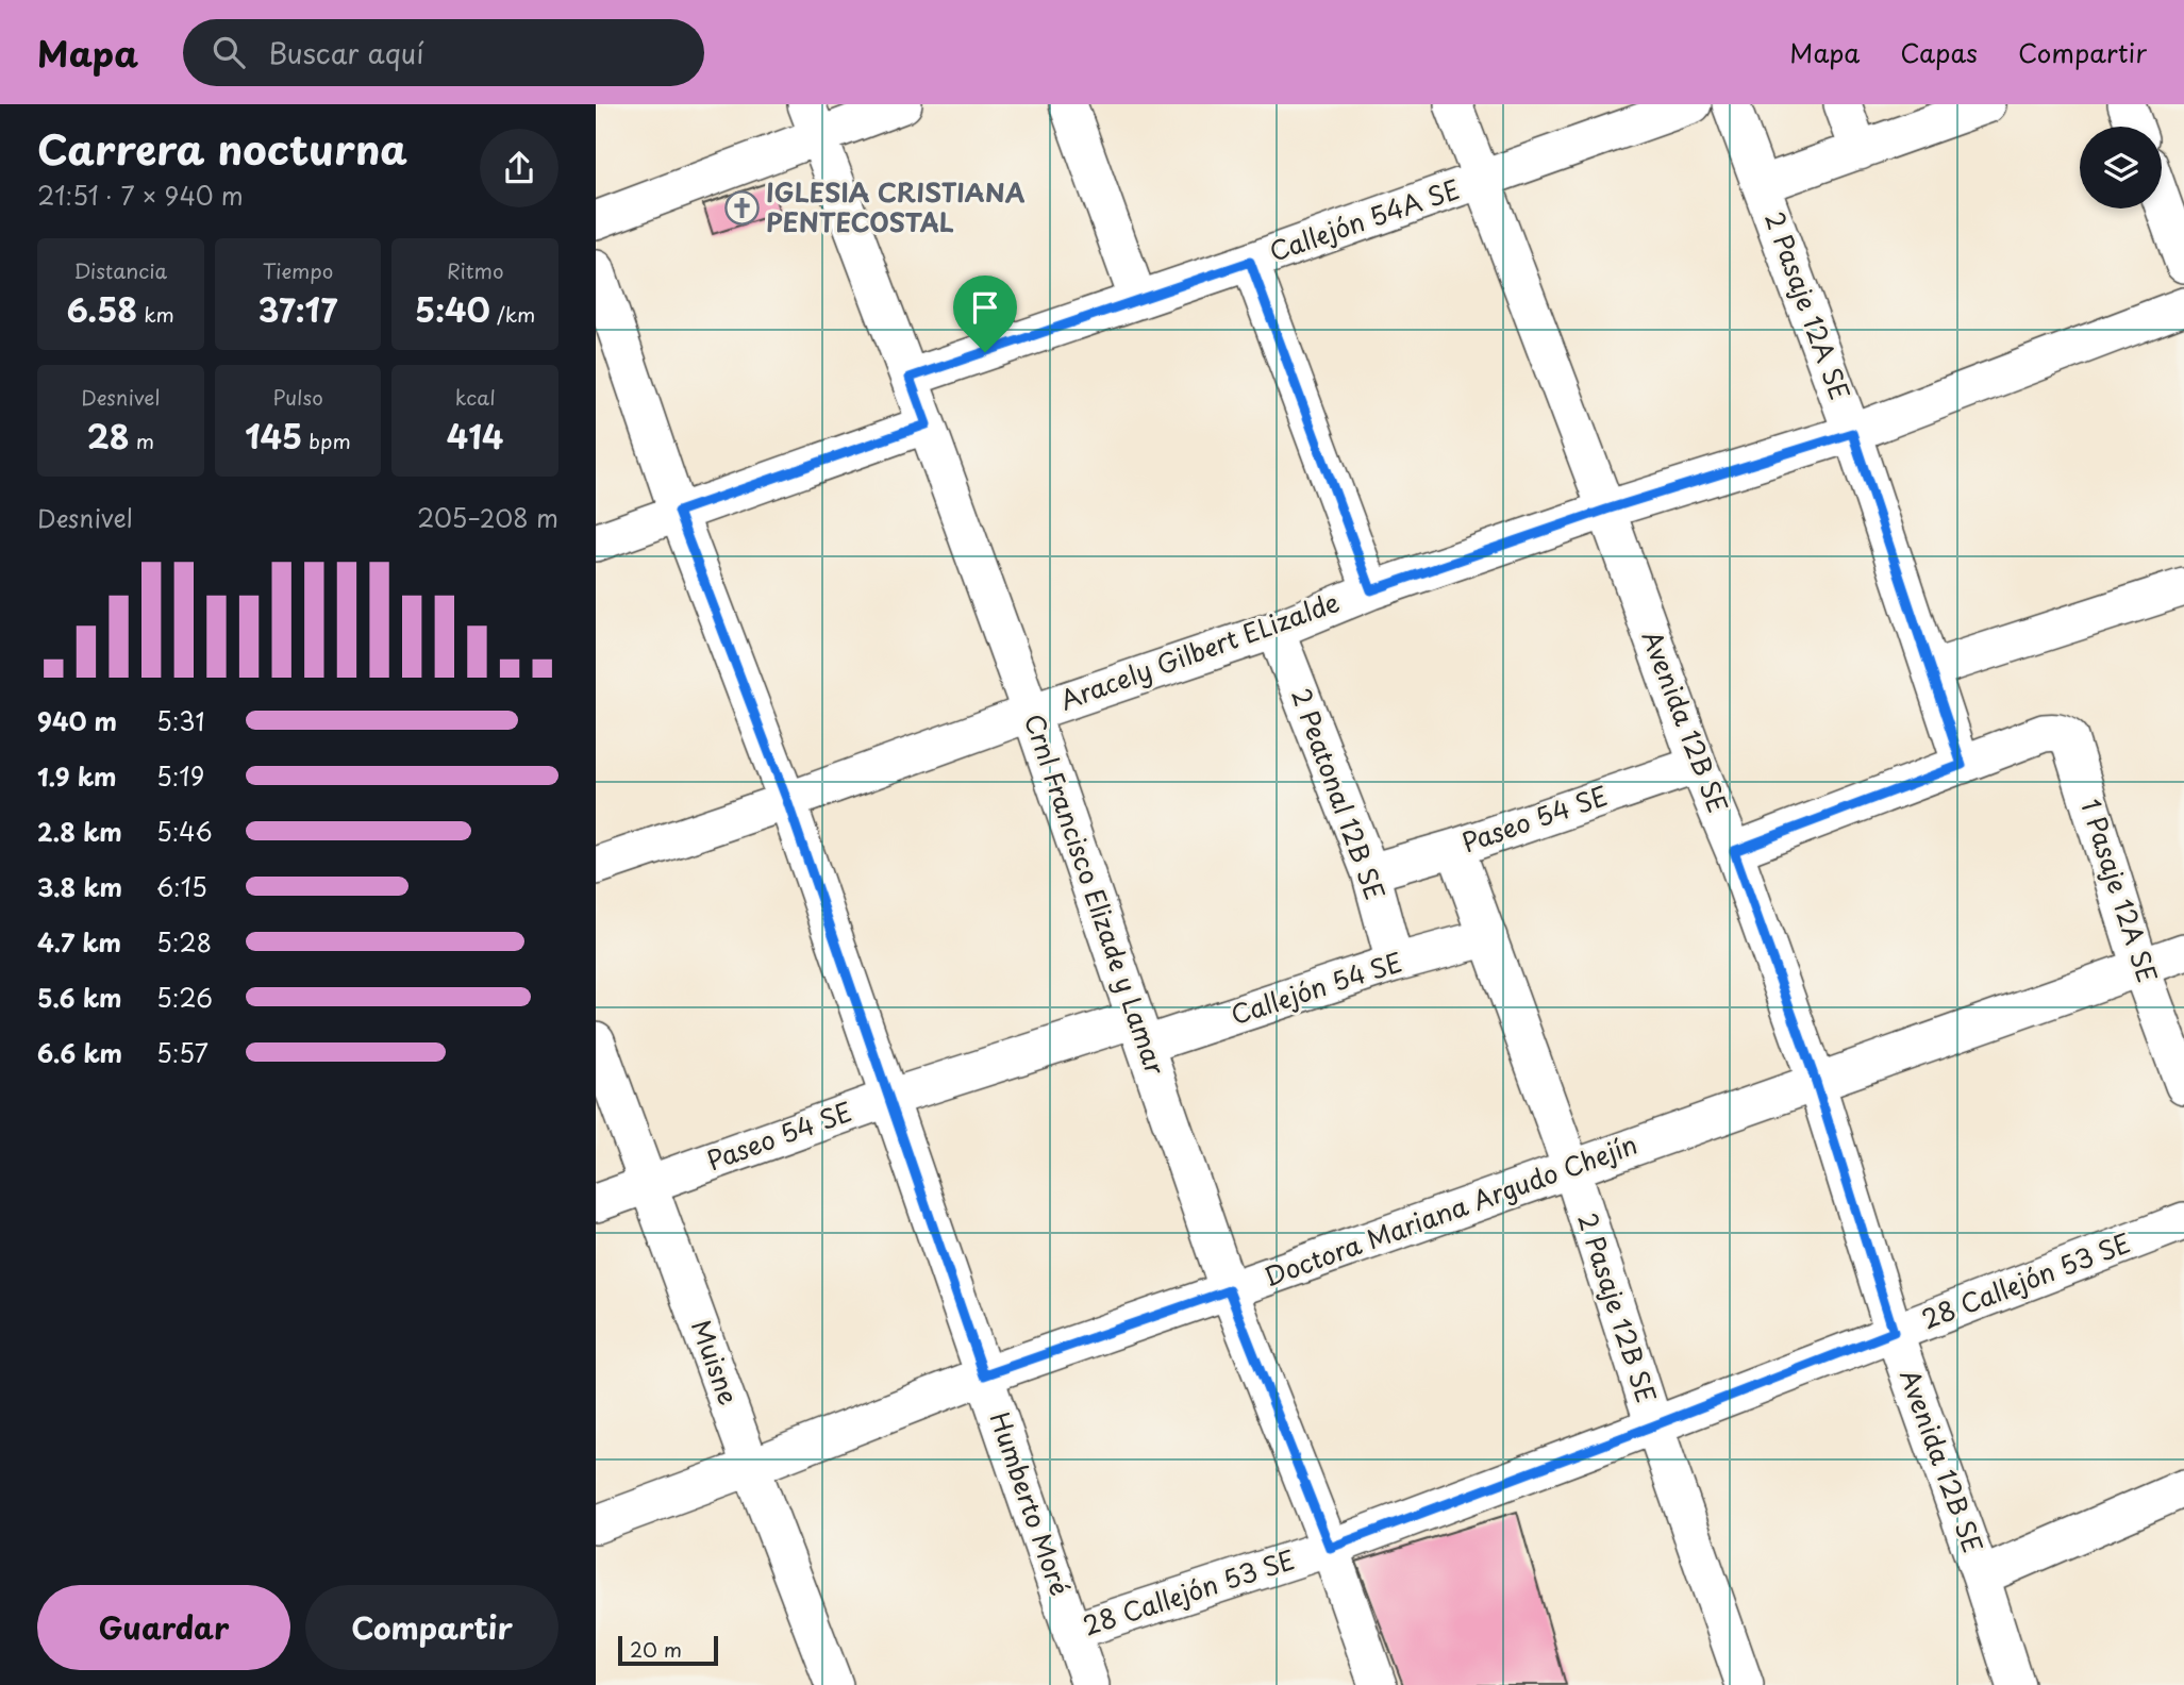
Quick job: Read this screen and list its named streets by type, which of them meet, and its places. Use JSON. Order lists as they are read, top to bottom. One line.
{"streets":{"street":["Callejón 54A SE","2 Pasaje 12A SE","Aracely Gilbert ELizalde","Avenida 12B SE","2 Peatonal 12B SE","Paseo 54 SE","1 Pasaje 12A SE","Crnl Francisco Elizade y Lamar","Callejón 54 SE","Doctora Mariana Argudo Chejín","28 Callejón 53 SE","2 Pasaje 12B SE","Muisne","Humberto Moré"]},"crossings":[["Callejón 54A SE","Avenida 12B SE"],["Callejón 54A SE","Crnl Francisco Elizade y Lamar"],["2 Pasaje 12A SE","Aracely Gilbert ELizalde"],["2 Pasaje 12A SE","1 Pasaje 12A SE"],["Aracely Gilbert ELizalde","Avenida 12B SE"],["Aracely Gilbert ELizalde","2 Peatonal 12B SE"],["Aracely Gilbert ELizalde","Crnl Francisco Elizade y Lamar"],["Aracely Gilbert ELizalde","Humberto Moré"],["Avenida 12B SE","Paseo 54 SE"],["Avenida 12B SE","Doctora Mariana Argudo Chejín"],["Avenida 12B SE","28 Callejón 53 SE"],["2 Peatonal 12B SE","Paseo 54 SE"],["2 Peatonal 12B SE","Callejón 54 SE"],["Paseo 54 SE","Crnl Francisco Elizade y Lamar"],["Paseo 54 SE","Callejón 54 SE"],["Paseo 54 SE","2 Pasaje 12B SE"],["Paseo 54 SE","Muisne"],["Paseo 54 SE","Humberto Moré"],["1 Pasaje 12A SE","Doctora Mariana Argudo Chejín"],["Crnl Francisco Elizade y Lamar","Callejón 54 SE"],["Crnl Francisco Elizade y Lamar","Doctora Mariana Argudo Chejín"],["Crnl Francisco Elizade y Lamar","28 Callejón 53 SE"],["Callejón 54 SE","2 Pasaje 12B SE"],["Doctora Mariana Argudo Chejín","2 Pasaje 12B SE"],["Doctora Mariana Argudo Chejín","Muisne"],["Doctora Mariana Argudo Chejín","Humberto Moré"],["28 Callejón 53 SE","2 Pasaje 12B SE"],["28 Callejón 53 SE","Humberto Moré"]],"places":{"church":["IGLESIA CRISTIANA PENTECOSTAL"]},"scale_bar":"20 m","page":{"header":"Mapa","search":"Buscar aquí","nav":["Mapa","Capas","Compartir"],"heading":["Carrera nocturna","21:51 · 7 × 940 m"],"stats":[["Distancia","6.58 km"],["Tiempo","37:17"],["Ritmo","5:40 /km"],["Desnivel","28 m"],["Pulso","145 bpm"],["kcal","414"]],"chart":["Desnivel","205–208 m"],"list":[{"name":"940 m","note":"5:31"},{"name":"1.9 km","note":"5:19"},{"name":"2.8 km","note":"5:46"},{"name":"3.8 km","note":"6:15"},{"name":"4.7 km","note":"5:28"},{"name":"5.6 km","note":"5:26"},{"name":"6.6 km","note":"5:57"}],"buttons":["Guardar","Compartir"],"scale":"20 m"}}
